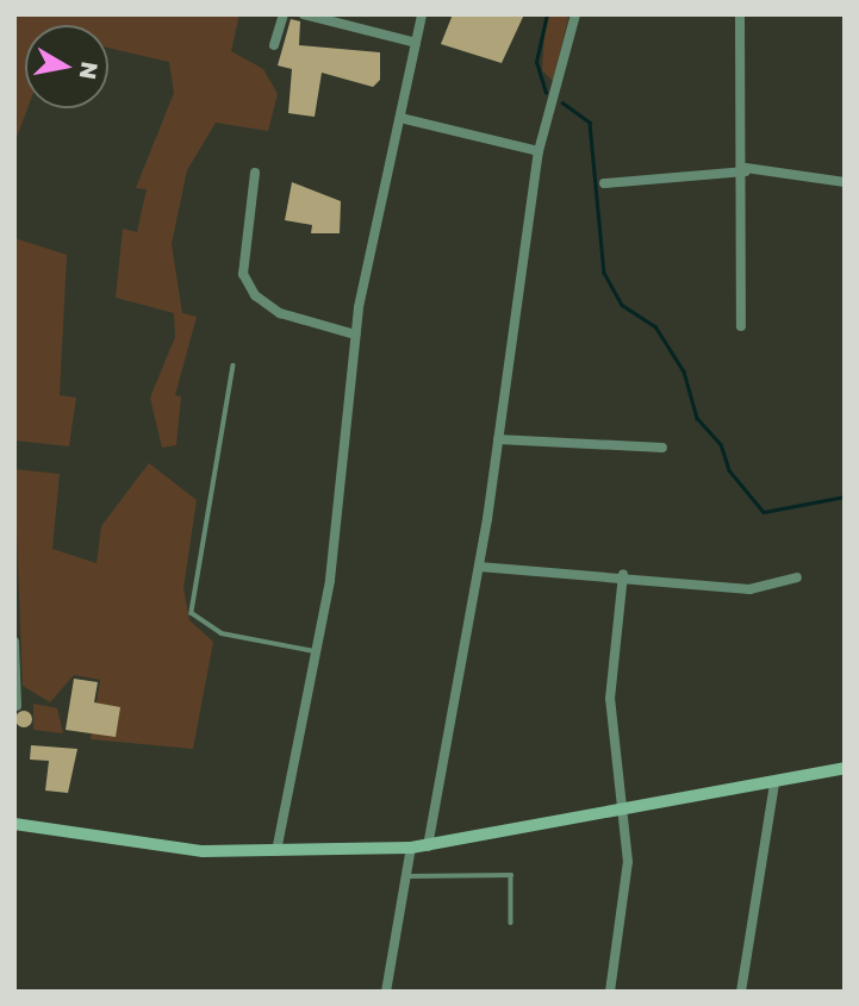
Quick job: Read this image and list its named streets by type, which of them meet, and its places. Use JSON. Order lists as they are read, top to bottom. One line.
{"north":"right"}
